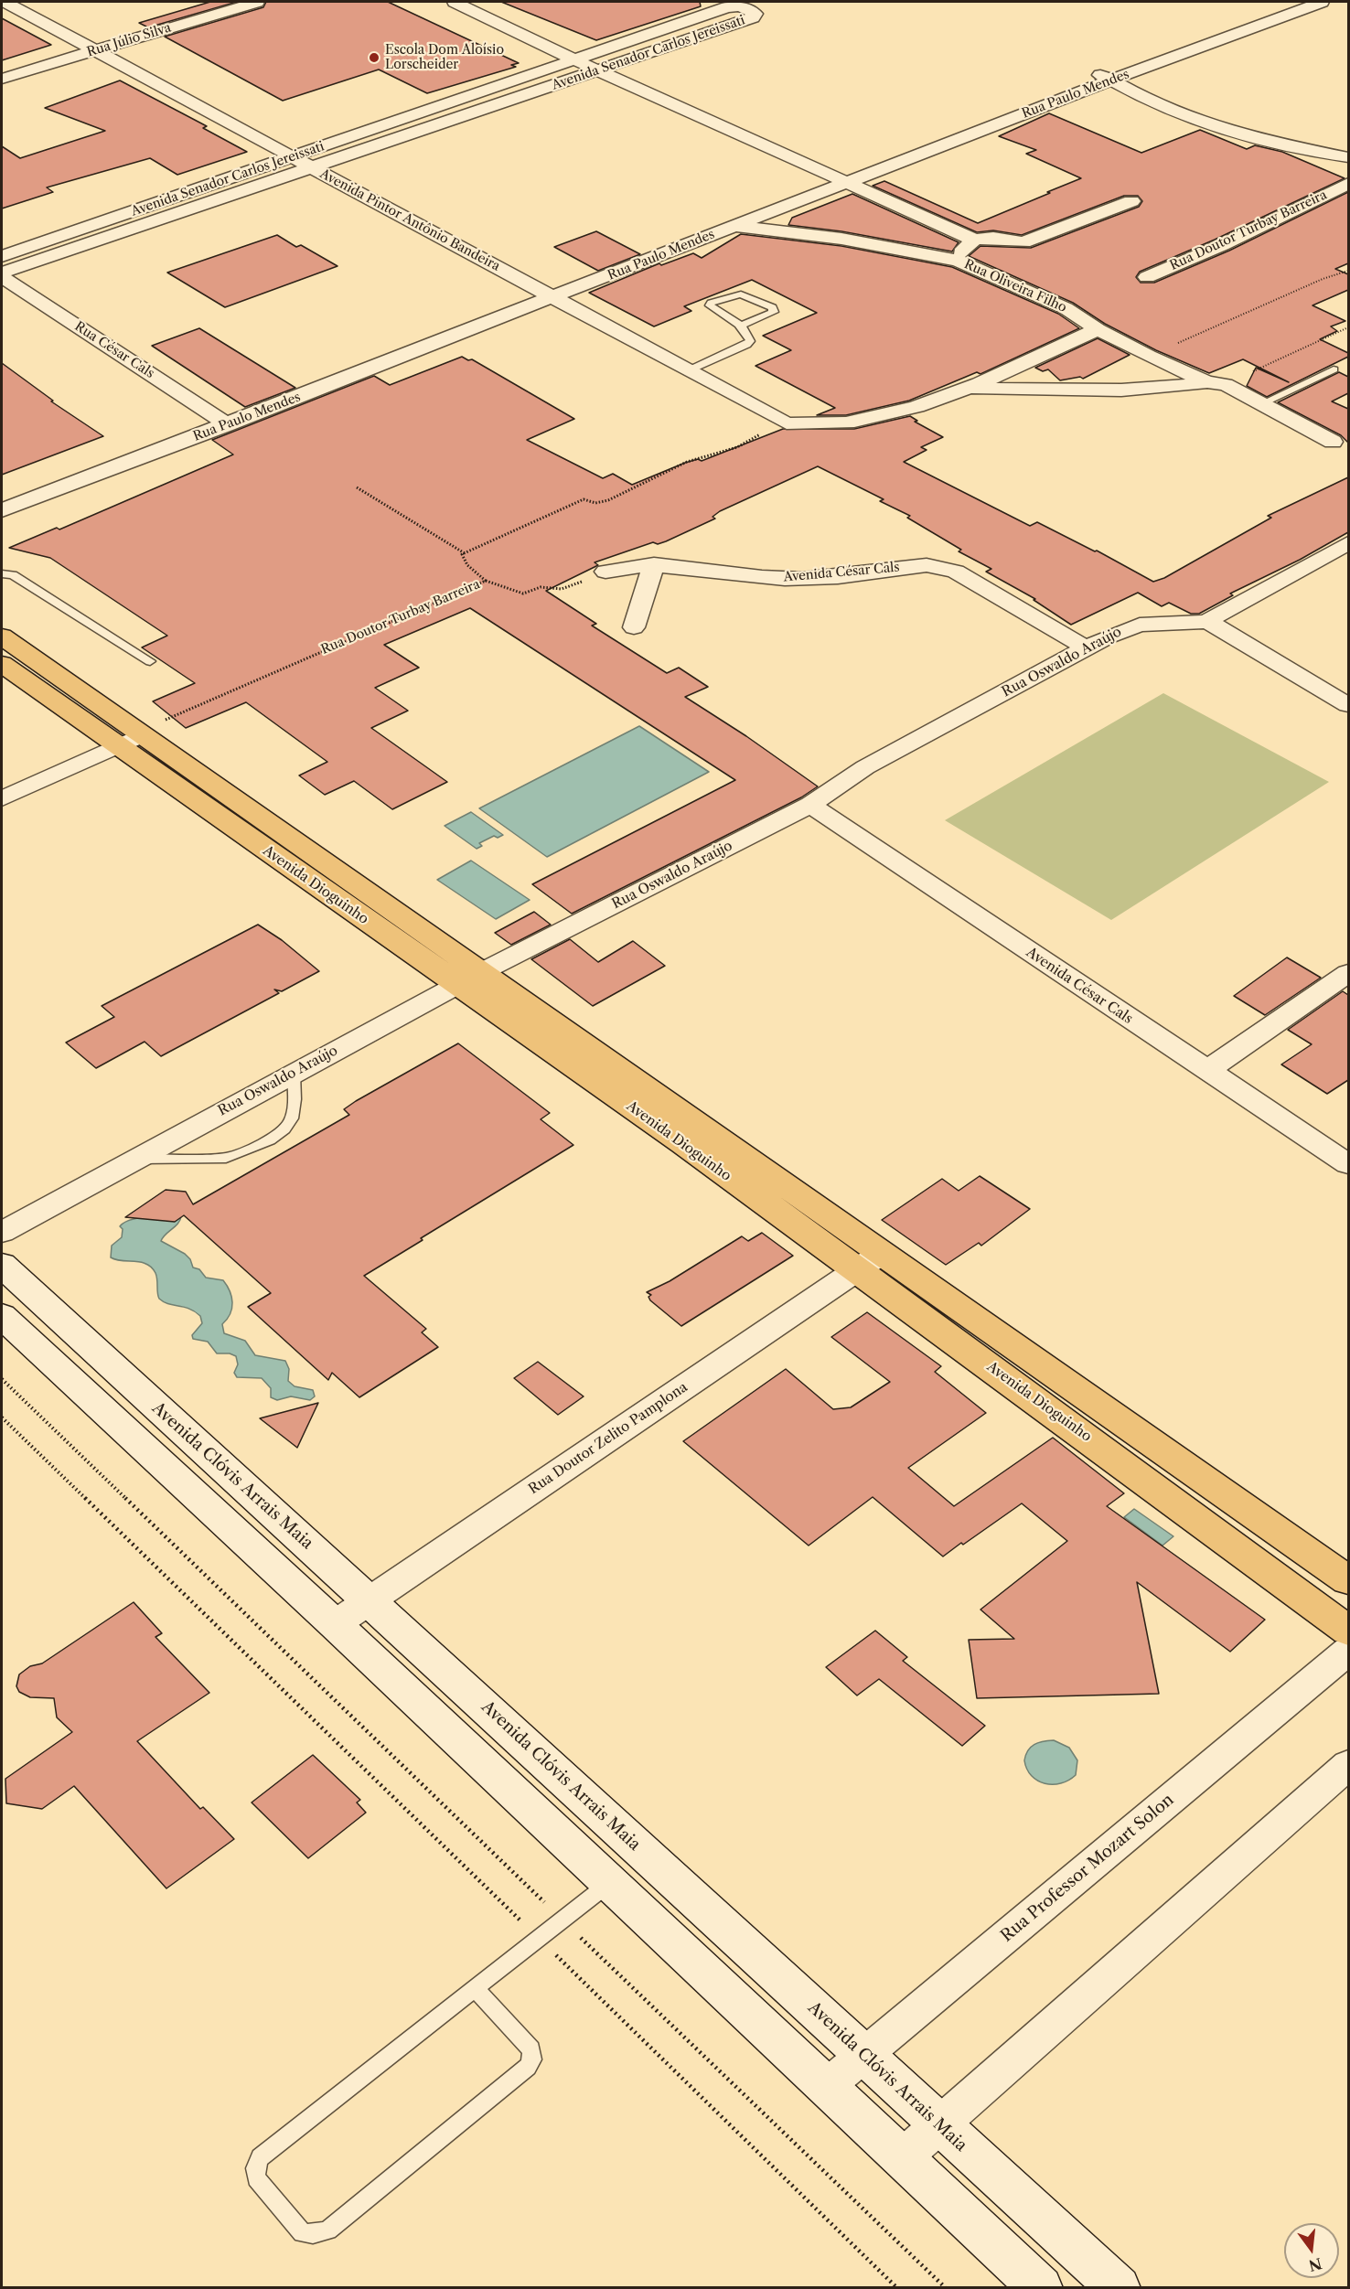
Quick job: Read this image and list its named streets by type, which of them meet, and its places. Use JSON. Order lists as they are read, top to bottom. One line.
{"streets":{"main road":["Avenida Dioguinho","Avenida Clóvis Arrais Maia"],"street":["Rua Júlio Silva","Avenida Senador Carlos Jereissati","Rua Paulo Mendes","Avenida Pintor Antônio Bandeira","Rua Doutor Turbay Barreira","Rua Oliveira Filho","Rua César Cals","Avenida César Cals","Rua Oswaldo Araújo","Rua Doutor Zelito Pamplona","Rua Professor Mozart Solon"]},"crossings":[["Rua Júlio Silva","Avenida Pintor Antônio Bandeira"],["Avenida Senador Carlos Jereissati","Avenida Pintor Antônio Bandeira"],["Avenida Senador Carlos Jereissati","Rua Oliveira Filho"],["Avenida Senador Carlos Jereissati","Rua César Cals"],["Rua Paulo Mendes","Avenida Pintor Antônio Bandeira"],["Rua Paulo Mendes","Rua Oliveira Filho"],["Rua Paulo Mendes","Rua César Cals"],["Rua Doutor Turbay Barreira","Avenida Dioguinho"],["Avenida César Cals","Rua Oswaldo Araújo"],["Rua Oswaldo Araújo","Avenida Dioguinho"],["Avenida Dioguinho","Rua Doutor Zelito Pamplona"],["Rua Doutor Zelito Pamplona","Avenida Clóvis Arrais Maia"],["Avenida Clóvis Arrais Maia","Rua Professor Mozart Solon"]],"places":["Escola Dom Aloísio Lorscheider"],"north":"bottom"}
